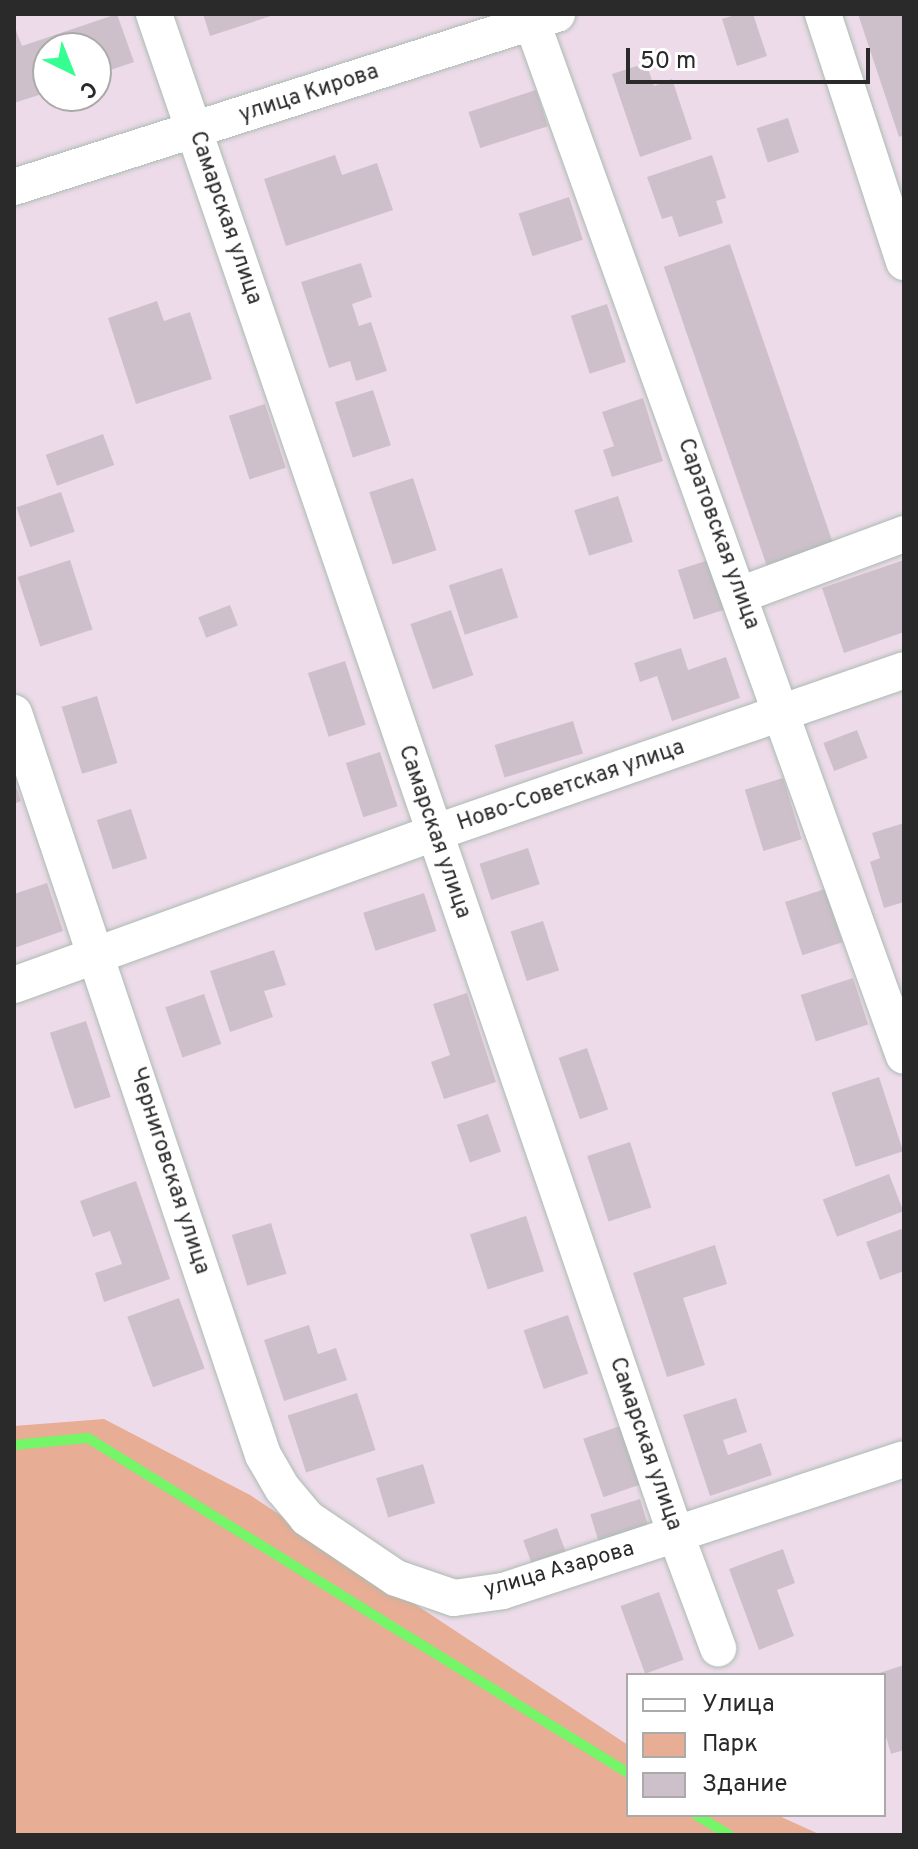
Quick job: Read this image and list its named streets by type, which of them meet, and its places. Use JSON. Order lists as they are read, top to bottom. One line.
{"streets":{"street":["улица Кирова","Самарская улица","Саратовская улица","Ново-Советская улица","Черниговская улица","улица Азарова"]},"crossings":[["улица Кирова","Самарская улица"],["улица Кирова","Саратовская улица"],["Самарская улица","Ново-Советская улица"],["Самарская улица","улица Азарова"],["Саратовская улица","Ново-Советская улица"],["Ново-Советская улица","Черниговская улица"],["Черниговская улица","улица Азарова"]],"legend":["Улица","Парк","Здание"],"scale_bar":"50 m","north":"bottom right"}
